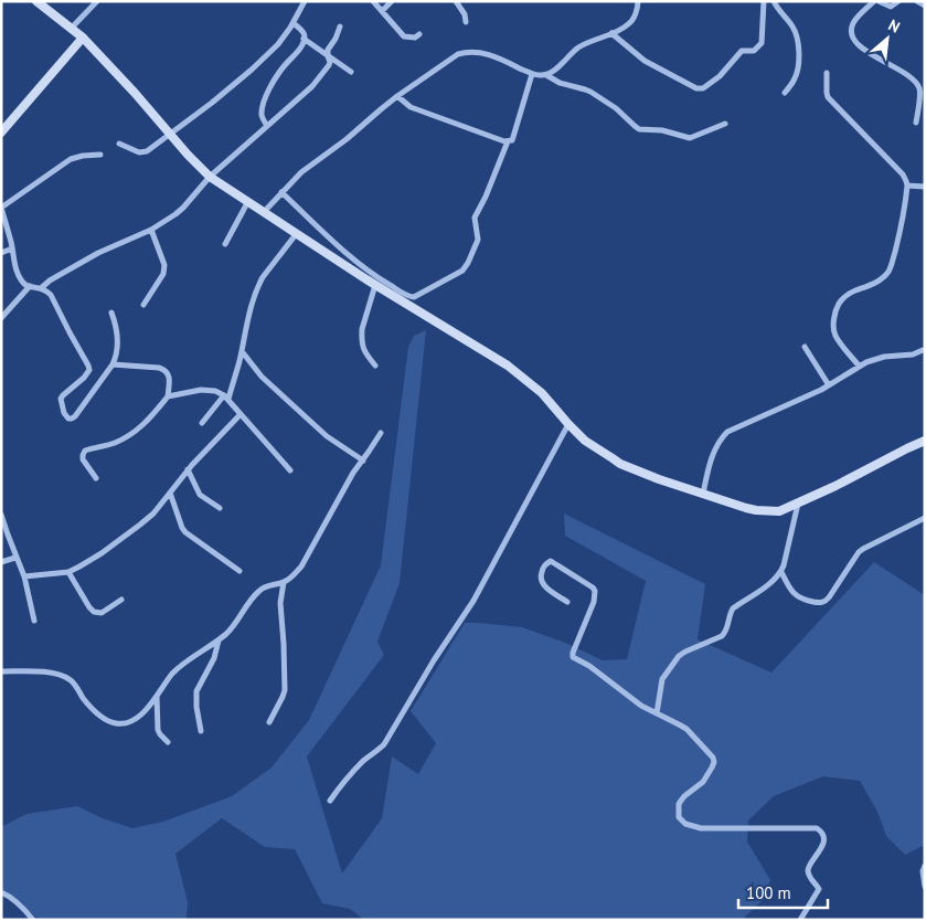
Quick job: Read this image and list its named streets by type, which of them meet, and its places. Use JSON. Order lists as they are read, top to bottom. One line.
{"scale_bar":"100 m","north":"top right"}
